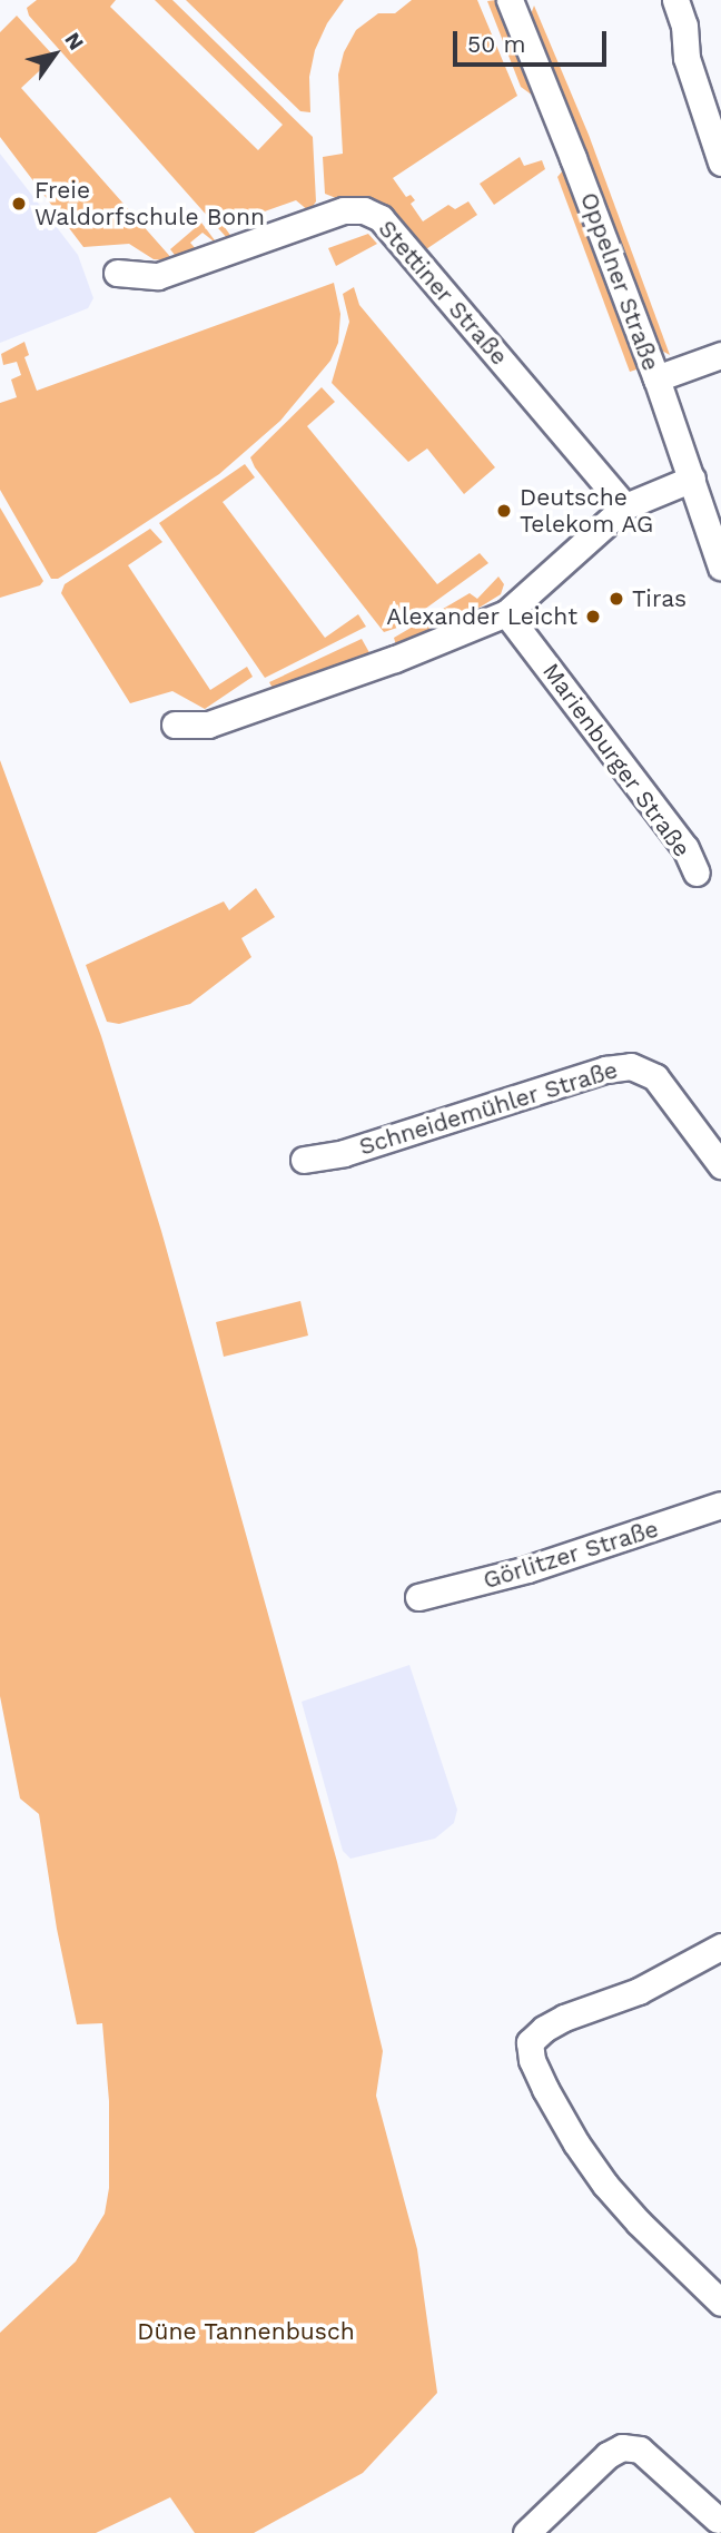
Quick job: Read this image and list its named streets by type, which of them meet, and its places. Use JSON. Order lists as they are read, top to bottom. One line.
{"streets":{"street":["Oppelner Straße","Stettiner Straße","Marienburger Straße","Schneidemühler Straße","Görlitzer Straße"]},"parks":["Düne Tannenbusch"],"places":["Freie Waldorfschule Bonn","Deutsche Telekom AG","Tiras","Alexander Leicht"],"scale_bar":"50 m","north":"top right"}
